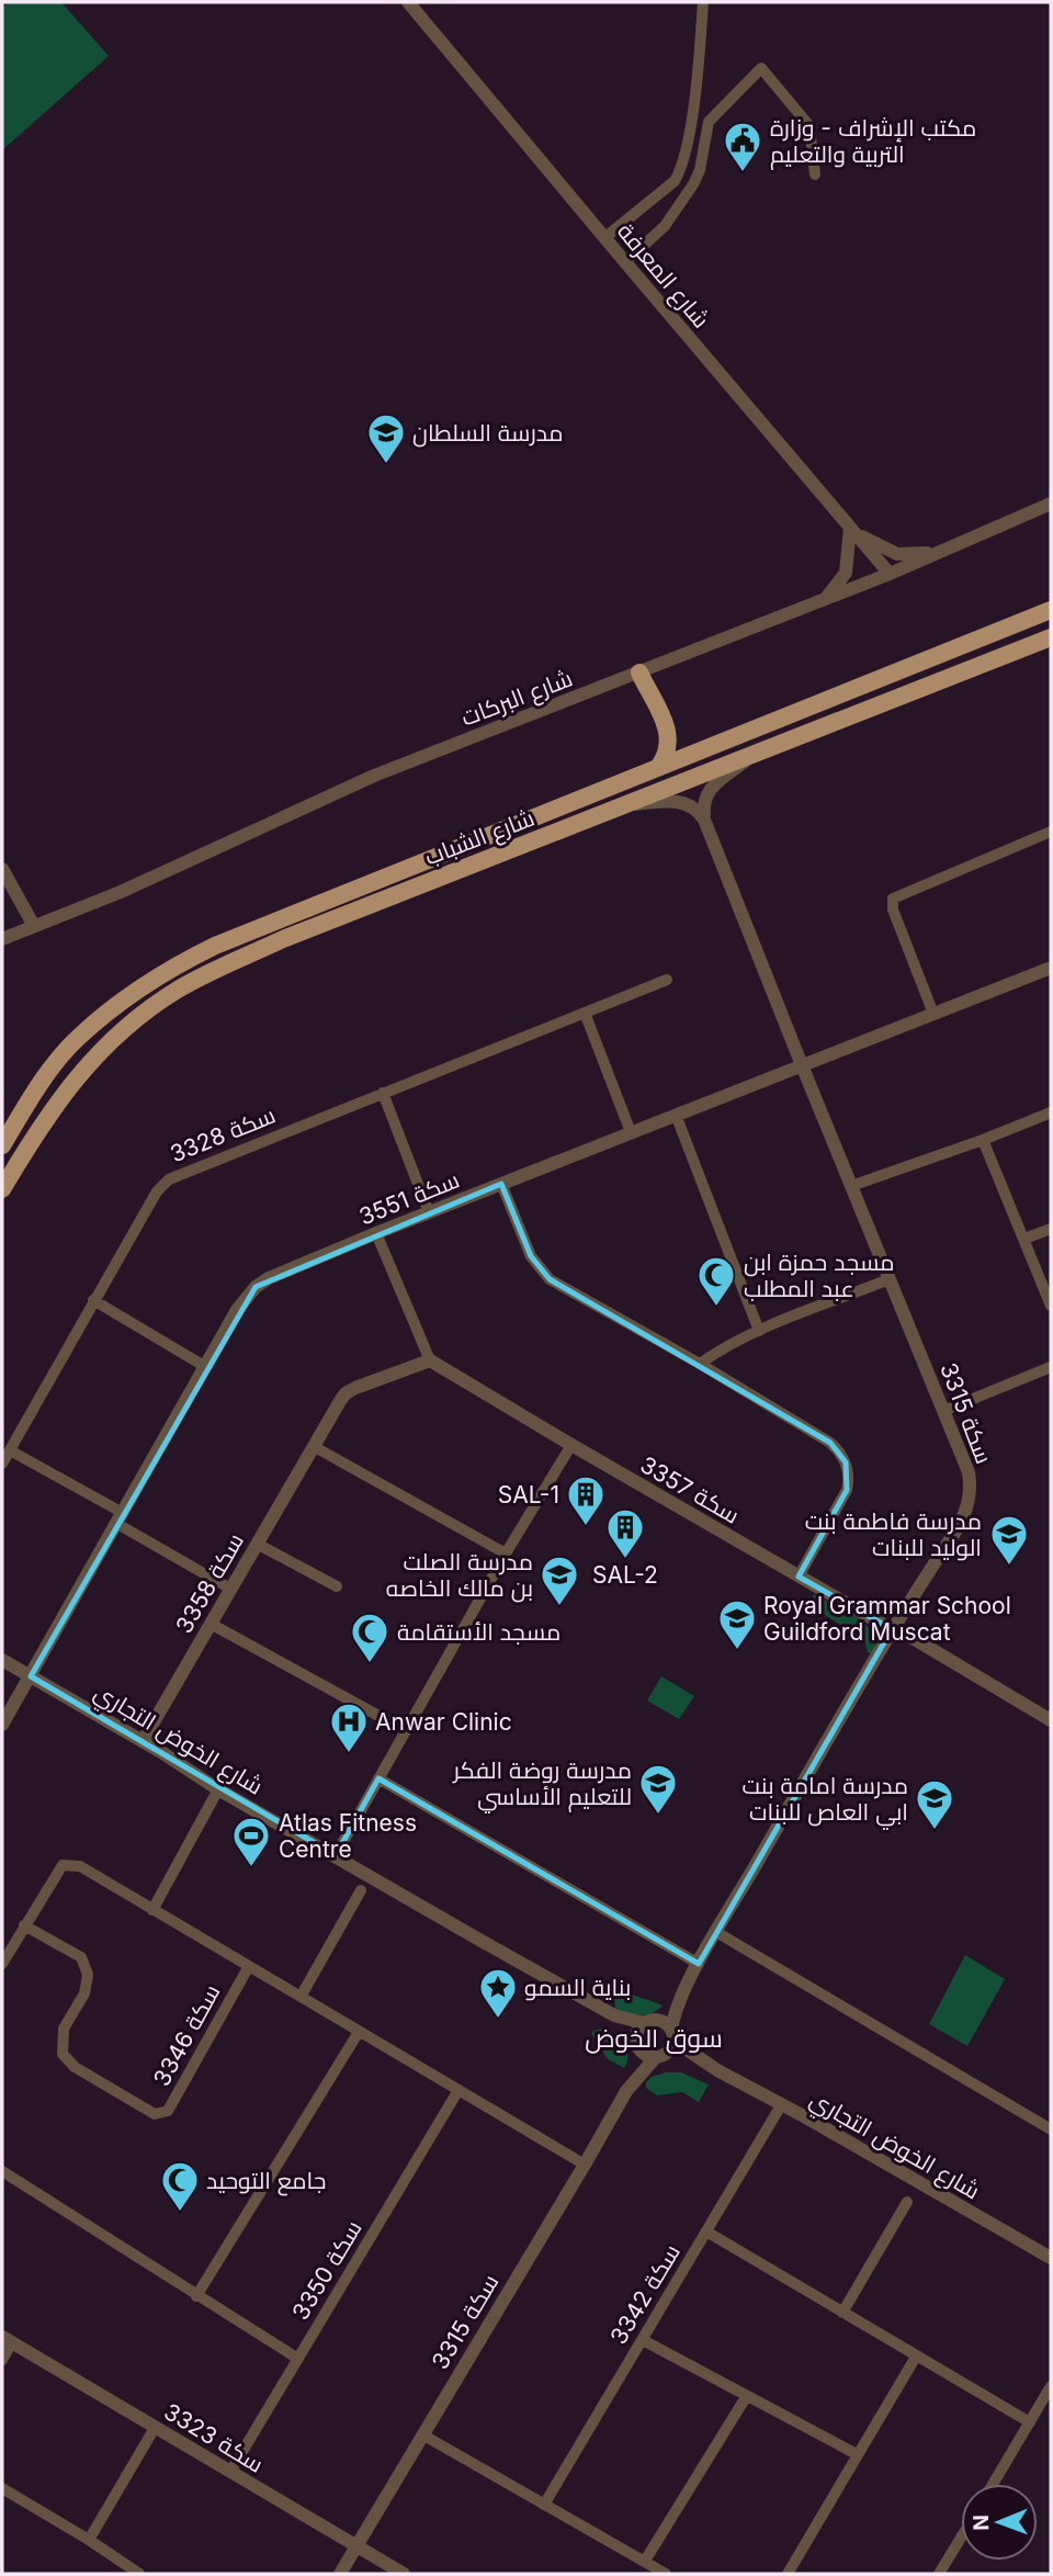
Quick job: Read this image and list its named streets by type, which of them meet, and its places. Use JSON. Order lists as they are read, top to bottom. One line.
{"streets":{"main road":["شارع الشباب"],"street":["شارع المعرفة","شارع البركات","سكة 3328","سكة 3551","سكة 3315","سكة 3357","سكة 3358","شارع الخوض التجاري","سكة 3346","سكة 3350","سكة 3342","سكة 3323"]},"crossings":[["شارع المعرفة","شارع البركات"],["سكة 3551","سكة 3315"],["سكة 3551","شارع الخوض التجاري"],["سكة 3315","سكة 3357"],["سكة 3315","شارع الخوض التجاري"],["سكة 3315","سكة 3323"],["سكة 3357","سكة 3358"],["سكة 3358","شارع الخوض التجاري"],["شارع الخوض التجاري","سكة 3342"],["سكة 3350","سكة 3323"]],"districts":["سوق الخوض"],"places":{"public building":["مكتب الإشراف - وزارة التربية والتعليم"],"school or university":["مدرسة السلطان","مدرسة فاطمة بنت الوليد للبنات","مدرسة الصلت بن مالك الخاصه","Royal Grammar School Guildford Muscat","مدرسة روضة الفكر للتعليم الأساسي","مدرسة امامة بنت ابي العاص للبنات"],"mosque":["مسجد حمزة ابن عبد المطلب","مسجد الأستقامة","جامع التوحيد"],"building":["SAL-1","SAL-2"],"hospital":["Anwar Clinic"],"sports":["Atlas Fitness Centre"],"place":["بناية السمو"]},"north":"left"}
